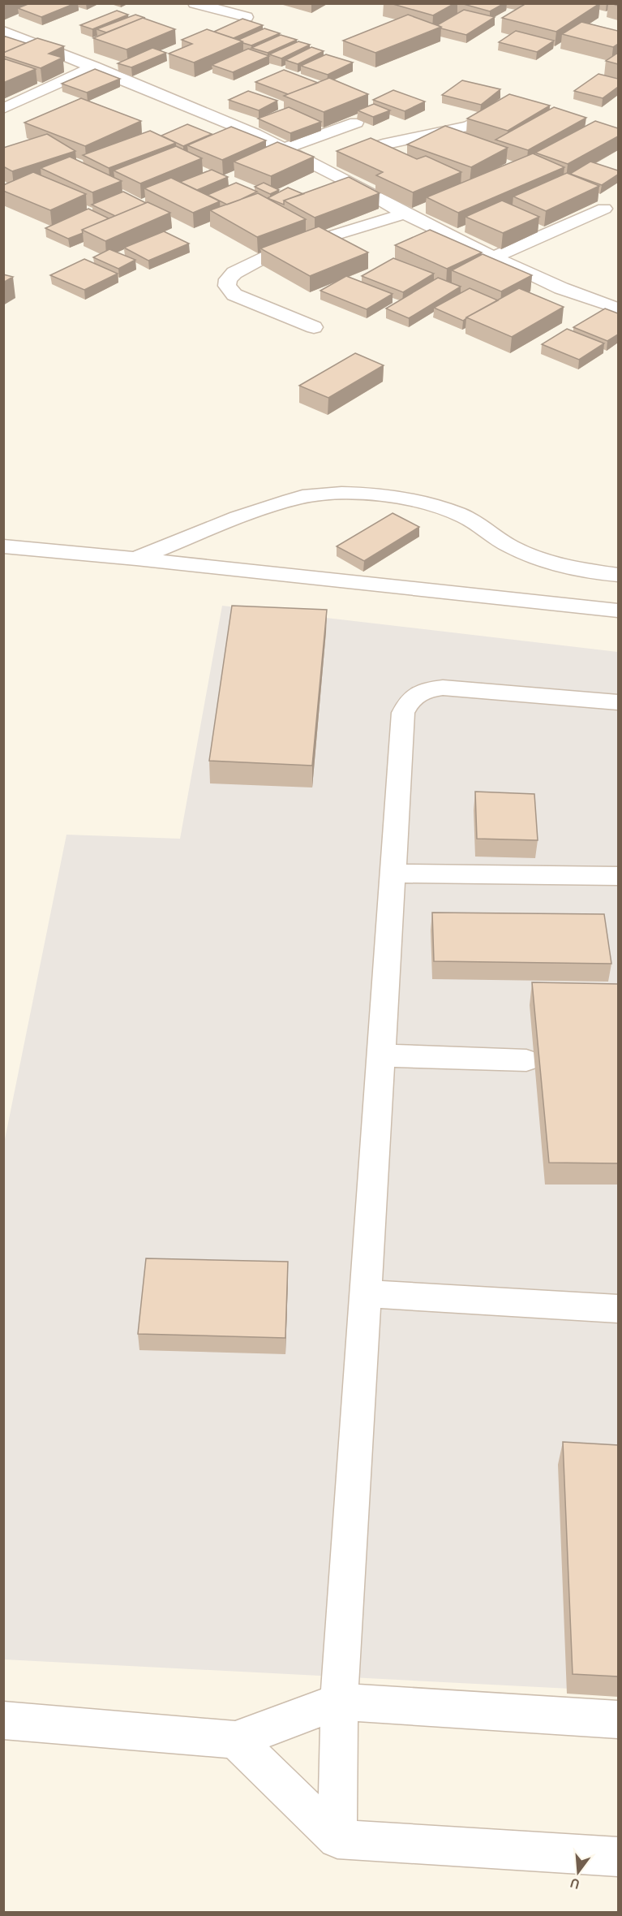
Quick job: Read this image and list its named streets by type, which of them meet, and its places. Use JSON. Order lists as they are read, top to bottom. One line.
{"north":"bottom"}
